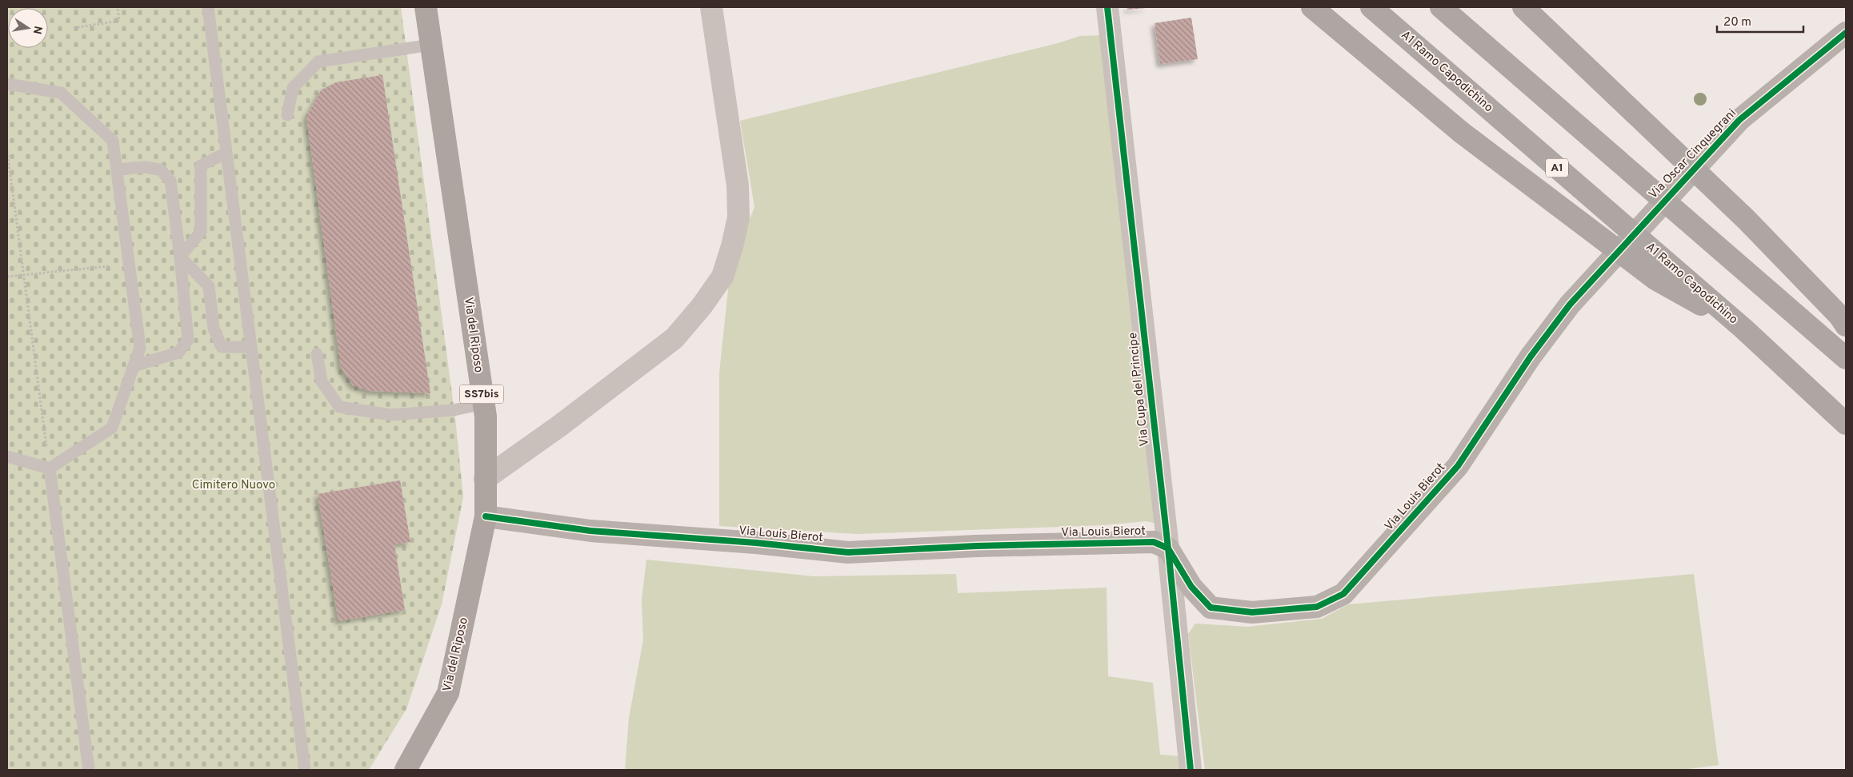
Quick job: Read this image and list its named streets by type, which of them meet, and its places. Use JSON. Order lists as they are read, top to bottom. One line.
{"streets":{"highway":["A1 Ramo Capodichino","A1"],"main road":["Via del Riposo","SS7bis"],"street":["Via Oscar Cinquegrani","Via Cupa del Principe","Via Louis Bierot"]},"crossings":[["Via Oscar Cinquegrani","Via Louis Bierot"],["Via del Riposo","Via Louis Bierot"],["Via Cupa del Principe","Via Louis Bierot"]],"parks":["Cimitero Nuovo"],"scale_bar":"20 m","north":"right"}
